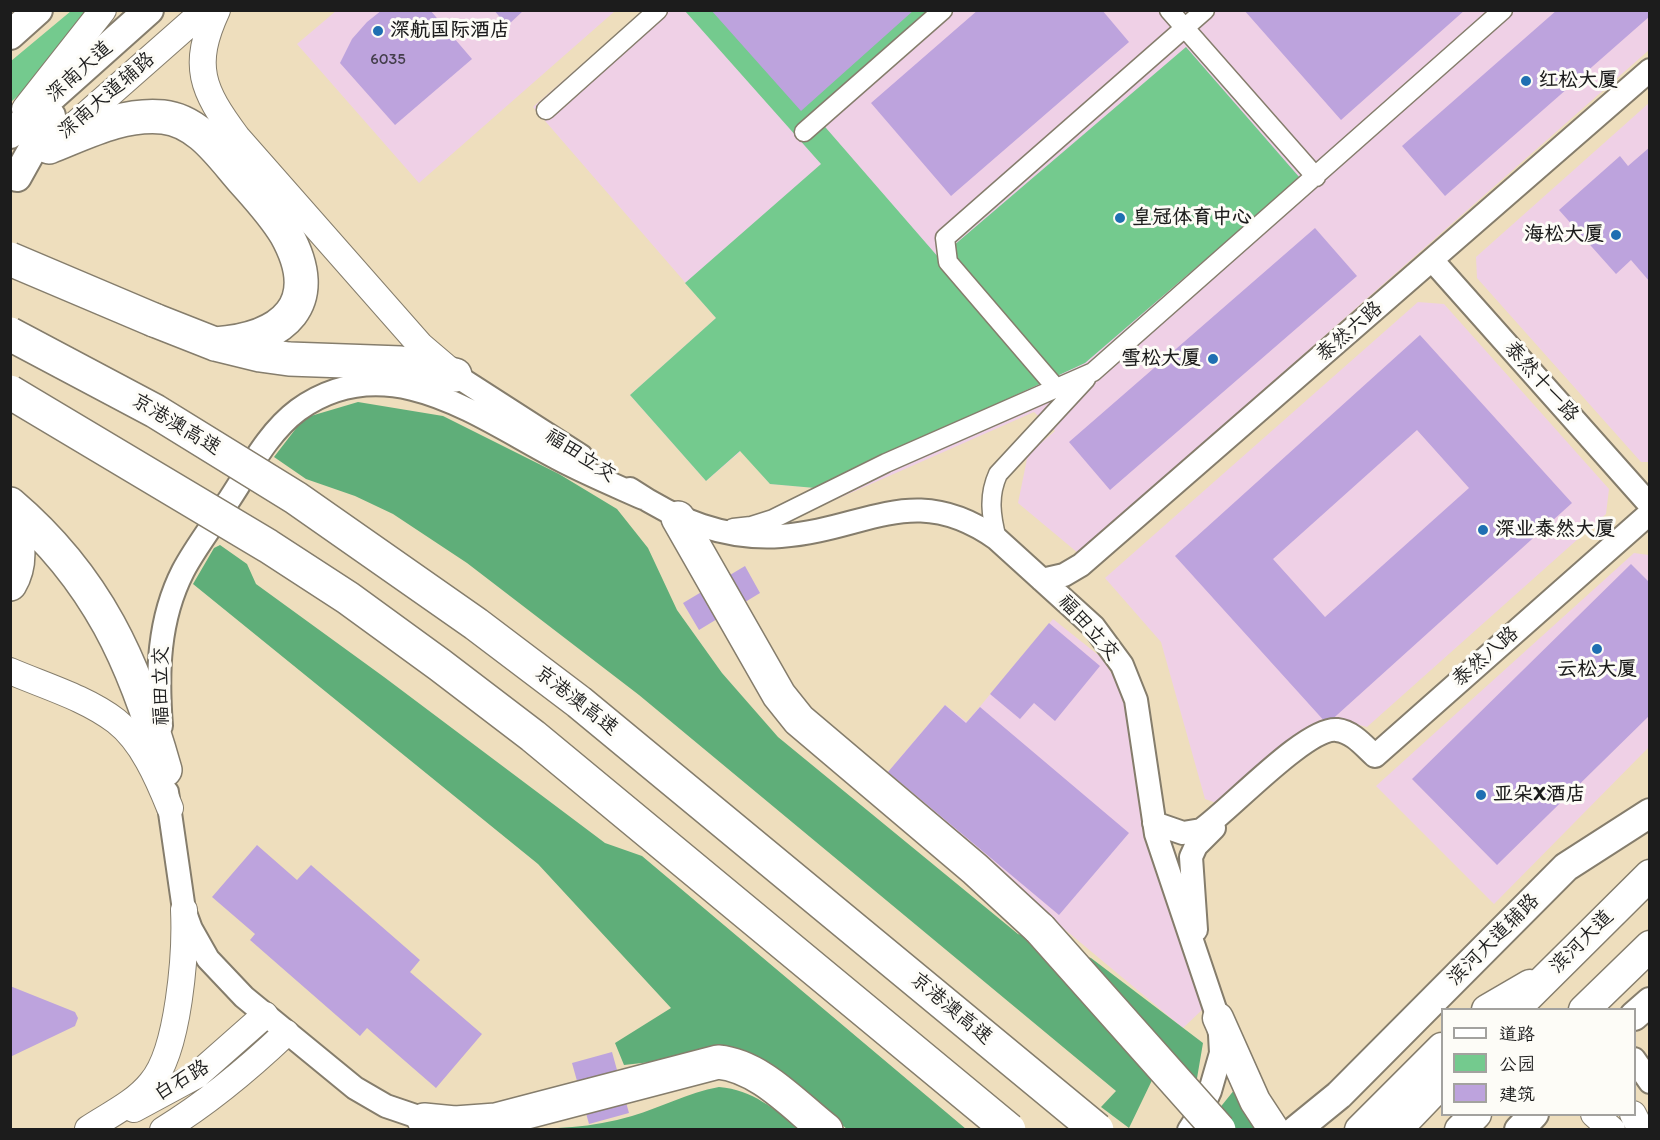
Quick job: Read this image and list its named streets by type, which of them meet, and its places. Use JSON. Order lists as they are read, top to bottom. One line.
{"streets":{"highway":["京港澳高速","滨河大道"],"main road":["深南大道","深南大道辅路","滨河大道辅路","白石路"],"street":["泰然六路","泰然十一路","福田立交","泰然八路"]},"crossings":[["泰然六路","泰然十一路"],["泰然六路","福田立交"],["福田立交","泰然八路"],["福田立交","白石路"]],"places":["深航国际酒店","红松大厦","皇冠体育中心","海松大厦","雪松大厦","深业泰然大厦","云松大厦","亚朵X酒店"],"house_numbers":["6035"],"legend":["道路","公园","建筑"]}
